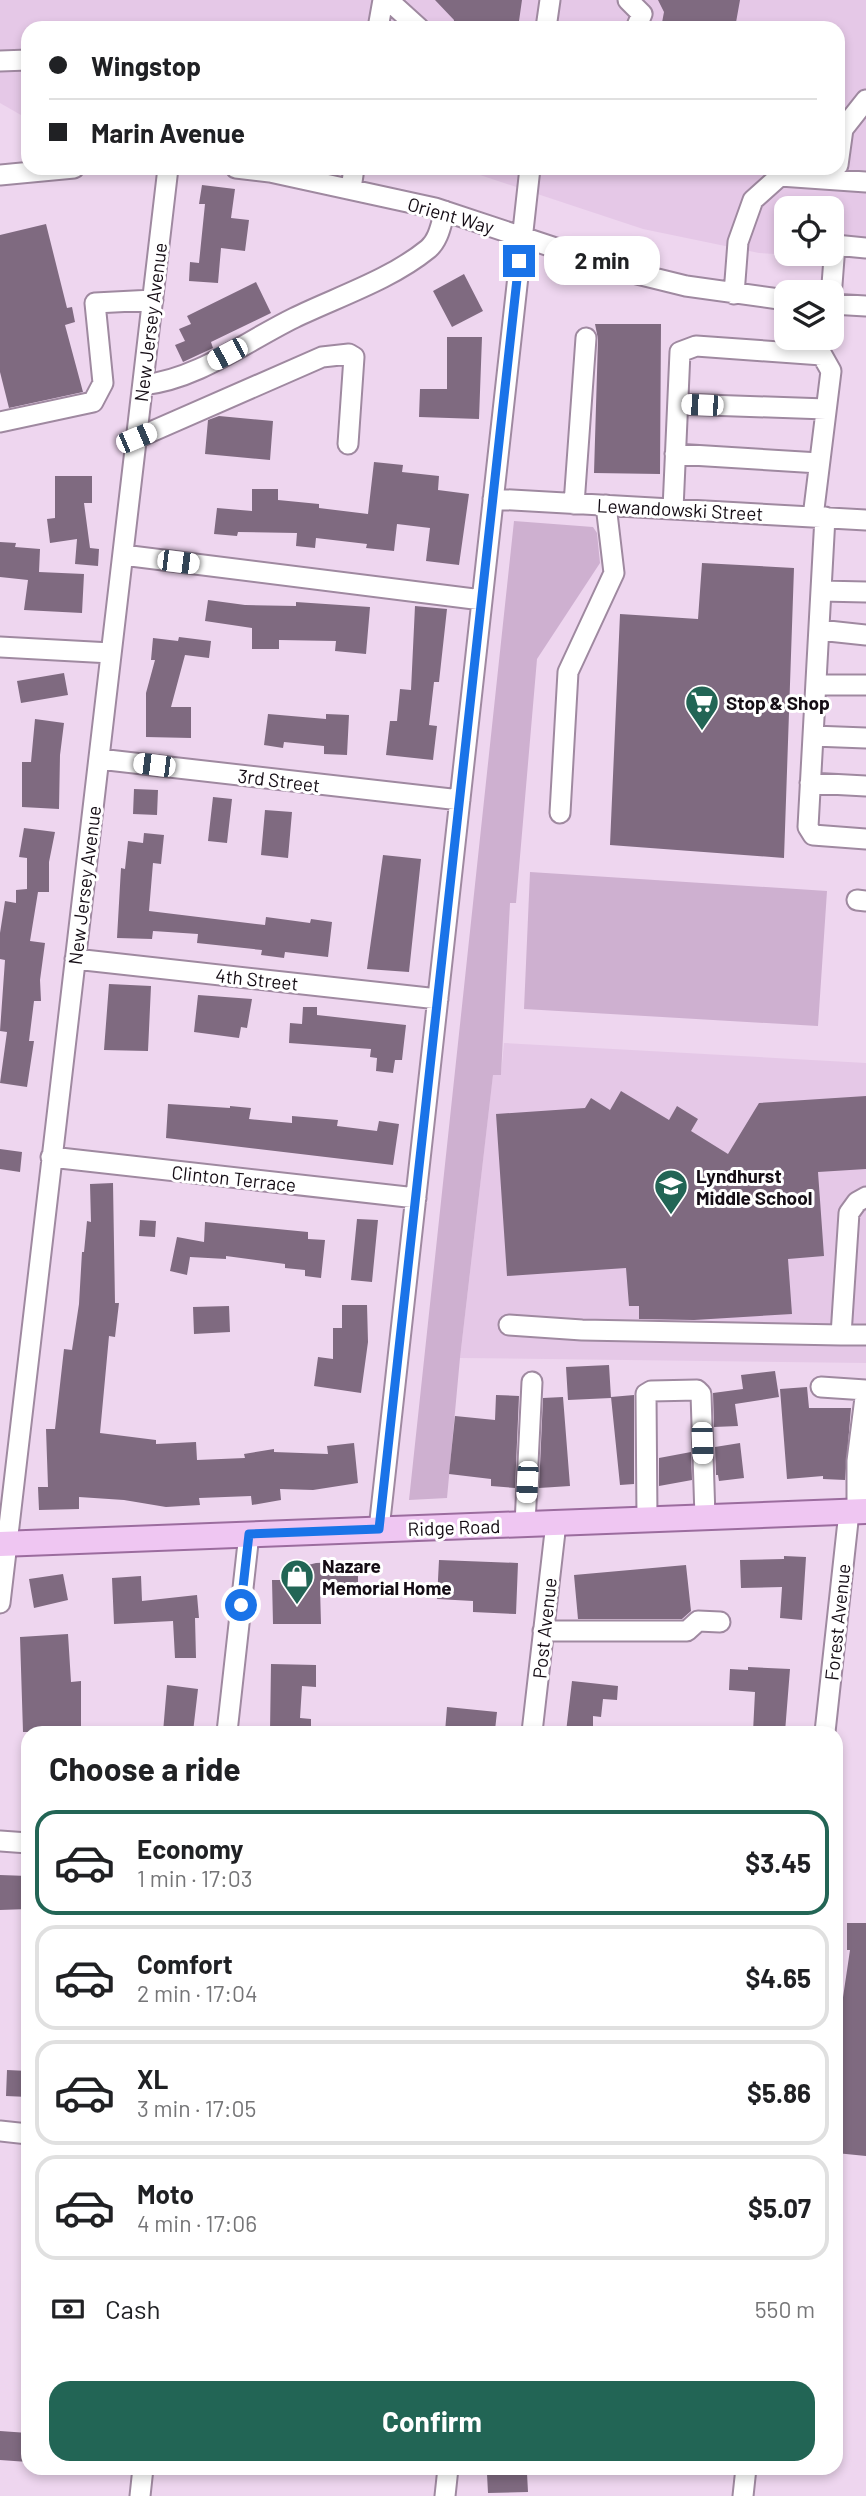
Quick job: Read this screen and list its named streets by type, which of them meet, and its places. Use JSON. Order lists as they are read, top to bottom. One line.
{"streets":{"main road":["Ridge Road"],"street":["Orient Way","New Jersey Avenue","Lewandowski Street","3rd Street","4th Street","Clinton Terrace","Forest Avenue","Post Avenue"]},"crossings":[["New Jersey Avenue","3rd Street"],["New Jersey Avenue","4th Street"],["New Jersey Avenue","Clinton Terrace"],["New Jersey Avenue","Ridge Road"],["Ridge Road","Forest Avenue"],["Ridge Road","Post Avenue"]],"places":{"supermarket":["Stop & Shop"],"school or university":["Lyndhurst Middle School"],"shop":["Nazare Memorial Home"]},"page":{"banner":["Wingstop","Marin Avenue"],"bubble":"2 min","heading":"Choose a ride","list":[{"name":"Economy","note":"1 min · 17:03","value":"$3.45"},{"name":"Comfort","note":"2 min · 17:04","value":"$4.65"},{"name":"XL","note":"3 min · 17:05","value":"$5.86"},{"name":"Moto","note":"4 min · 17:06","value":"$5.07"}],"pay":["Cash","550 m"],"buttons":"Confirm"}}
